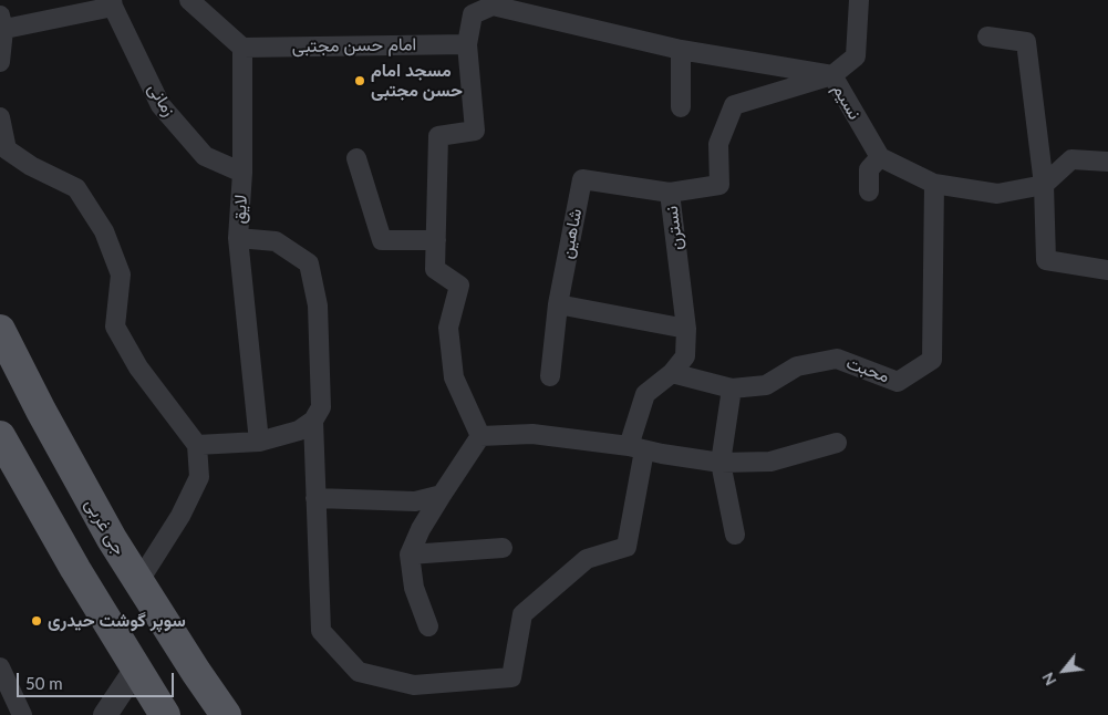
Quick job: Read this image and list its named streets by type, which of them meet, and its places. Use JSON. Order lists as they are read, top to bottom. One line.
{"streets":{"main road":["جی غربی"],"street":["امام حسن مجتبی","زمانی","نسیم","لایق","نسترن","شاهین","محبت"]},"crossings":[["امام حسن مجتبی","لایق"],["زمانی","لایق"],["نسیم","نسترن"],["نسترن","شاهین"],["نسترن","محبت"]],"places":["مسجد امام حسن مجتبی","سوپر گوشت حیدری"],"scale_bar":"50 m","north":"bottom left"}
